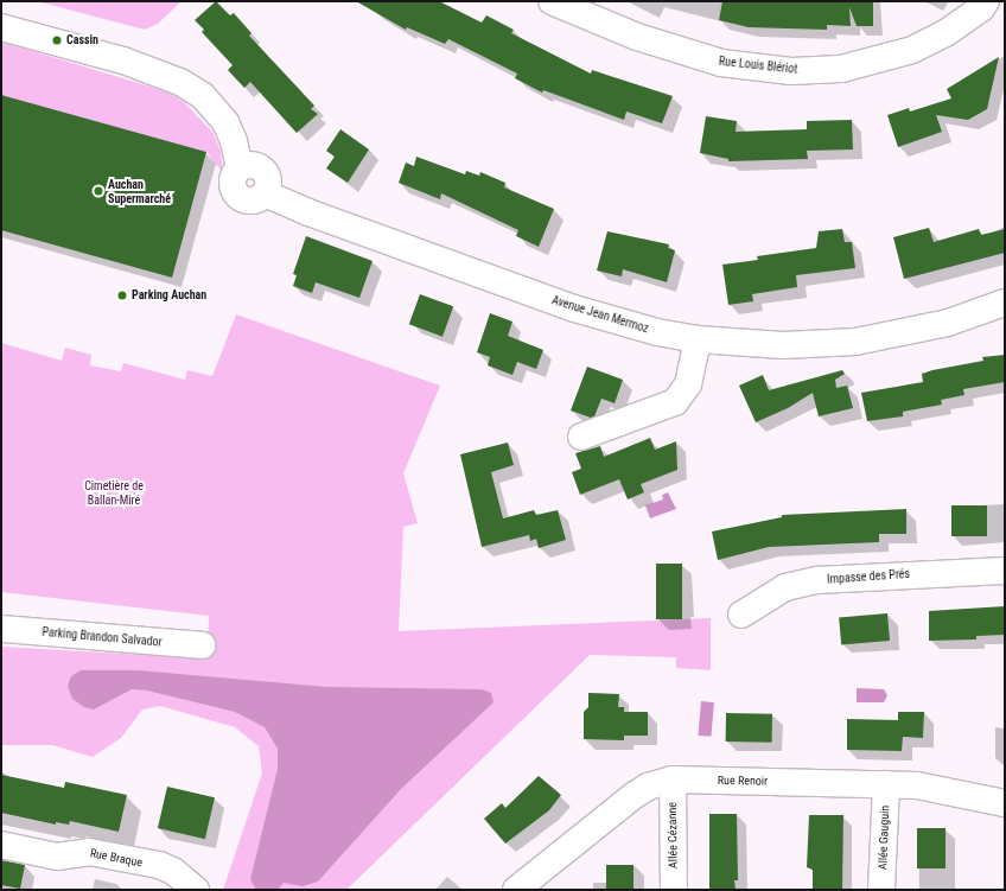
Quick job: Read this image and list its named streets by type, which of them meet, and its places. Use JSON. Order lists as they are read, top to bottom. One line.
{"streets":{"street":["Rue Louis Blériot","Avenue Jean Mermoz","Impasse des Prés","Parking Brandon Salvador","Rue Renoir","Allée Cézanne","Allée Gauguin","Rue Braque"]},"crossings":[["Rue Renoir","Allée Cézanne"],["Rue Renoir","Allée Gauguin"]],"parks":["Cimetière de Ballan-Miré"],"places":["Cassin","Auchan Supermarché","Parking Auchan"]}
